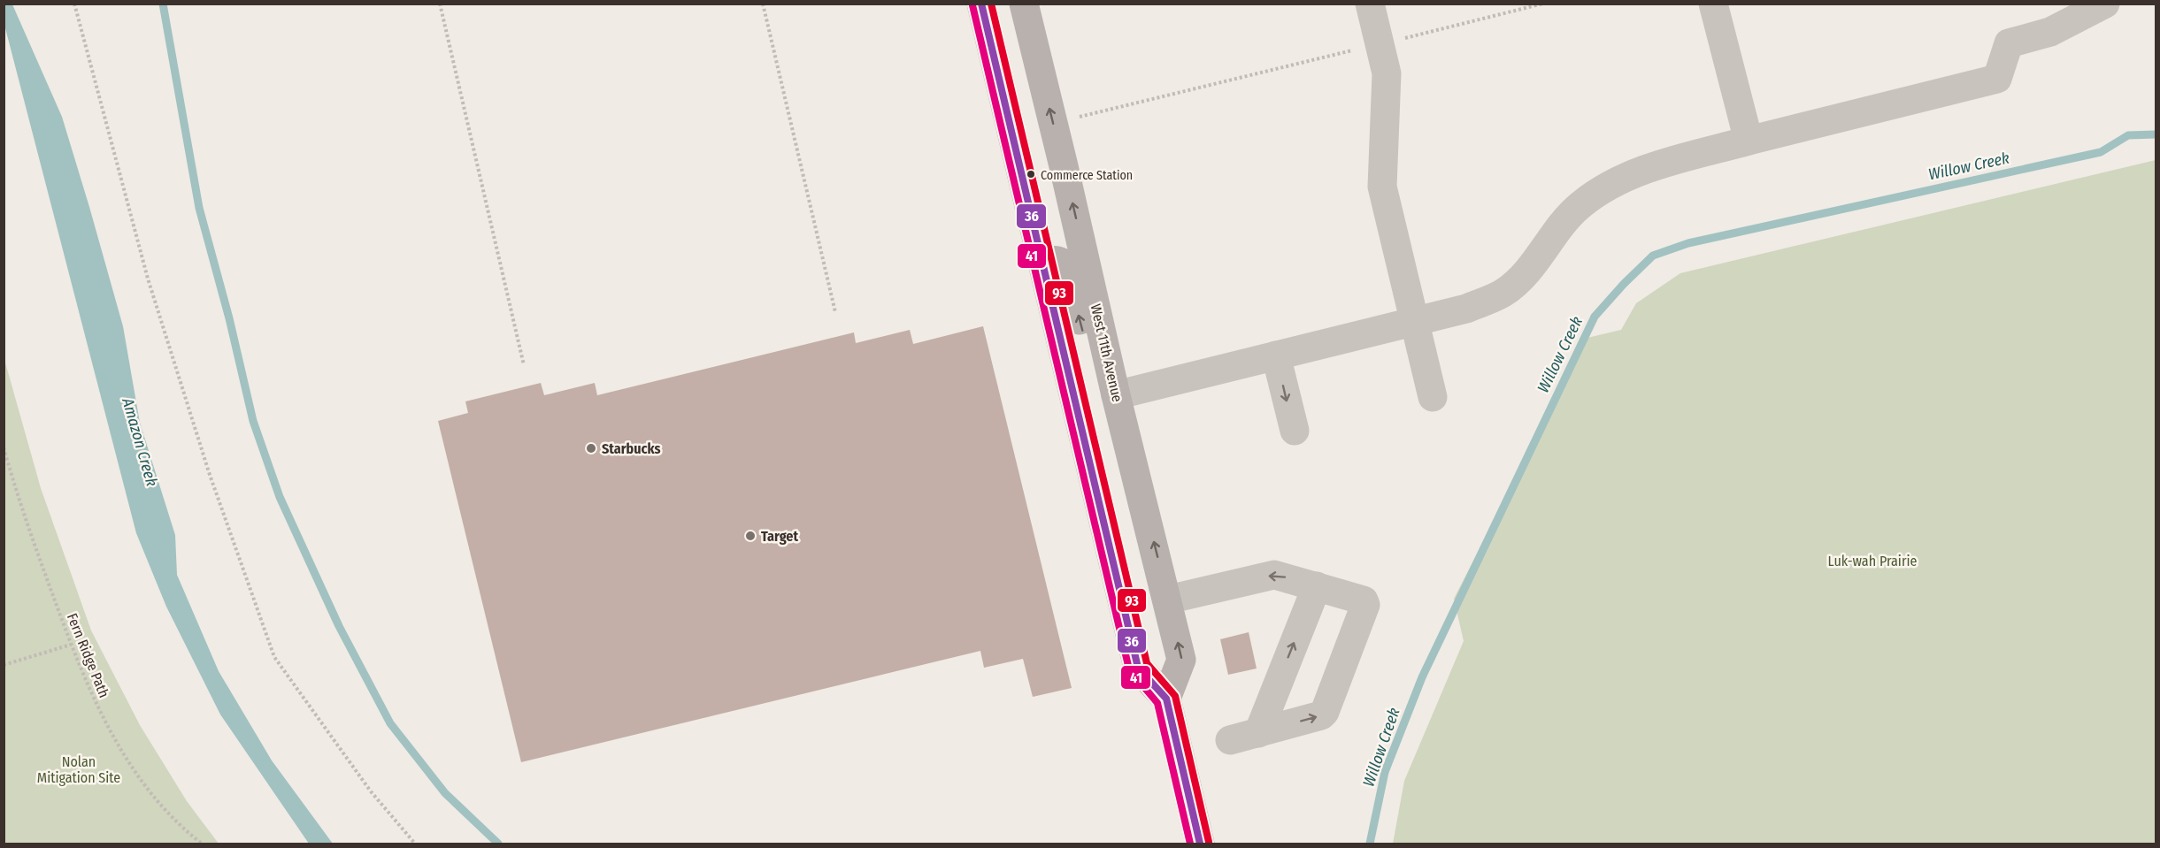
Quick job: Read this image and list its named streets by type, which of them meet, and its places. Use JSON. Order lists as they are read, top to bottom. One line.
{"streets":{"main road":["West 11th Avenue"],"path":["Fern Ridge Path"]},"water":["Willow Creek","Amazon Creek"],"parks":["Luk-wah Prairie","Nolan Mitigation Site"],"places":["Commerce Station","Starbucks","Target"],"lines":["transit line 36","transit line 93","transit line 41"]}
